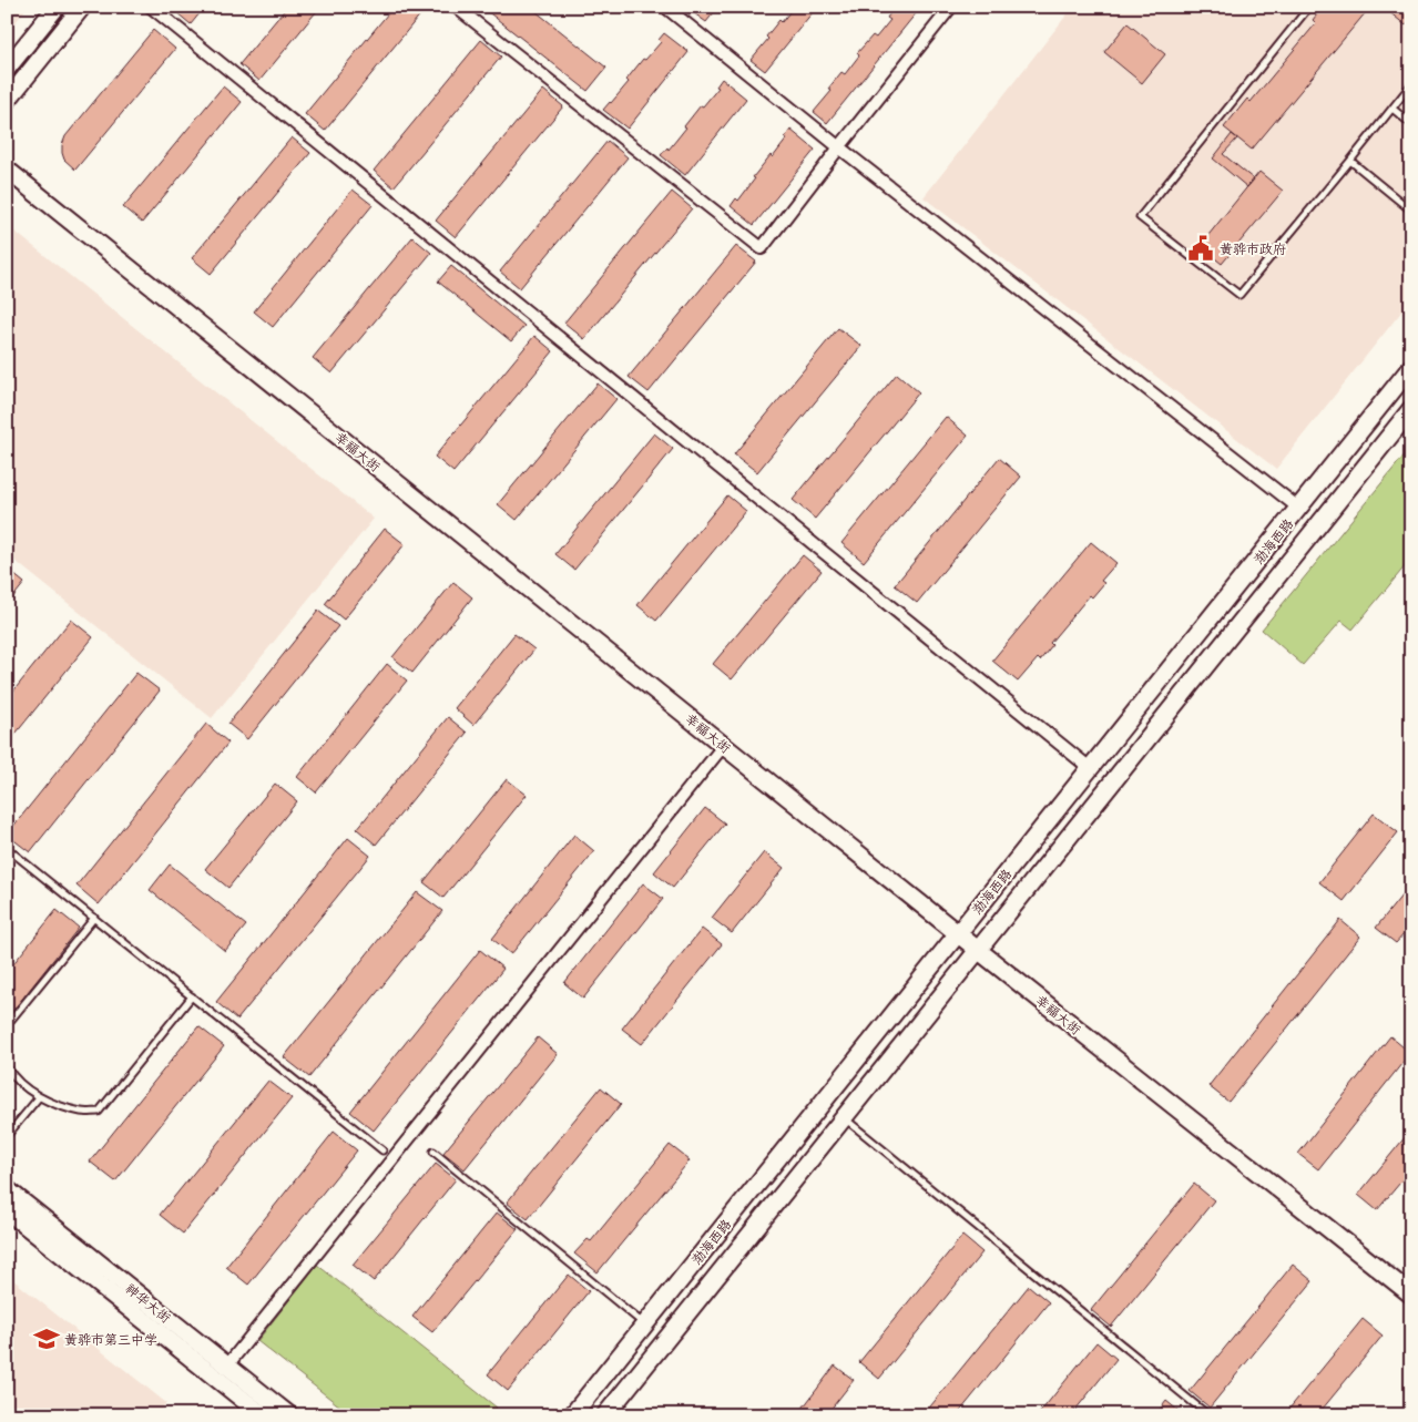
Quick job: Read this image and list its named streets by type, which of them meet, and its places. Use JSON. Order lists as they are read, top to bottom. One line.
{"streets":{"main road":["幸福大街","渤海西路","神华大街"]},"crossings":[["幸福大街","渤海西路"]],"places":{"public building":["黄骅市政府"],"school or university":["黄骅市第三中学"]}}
